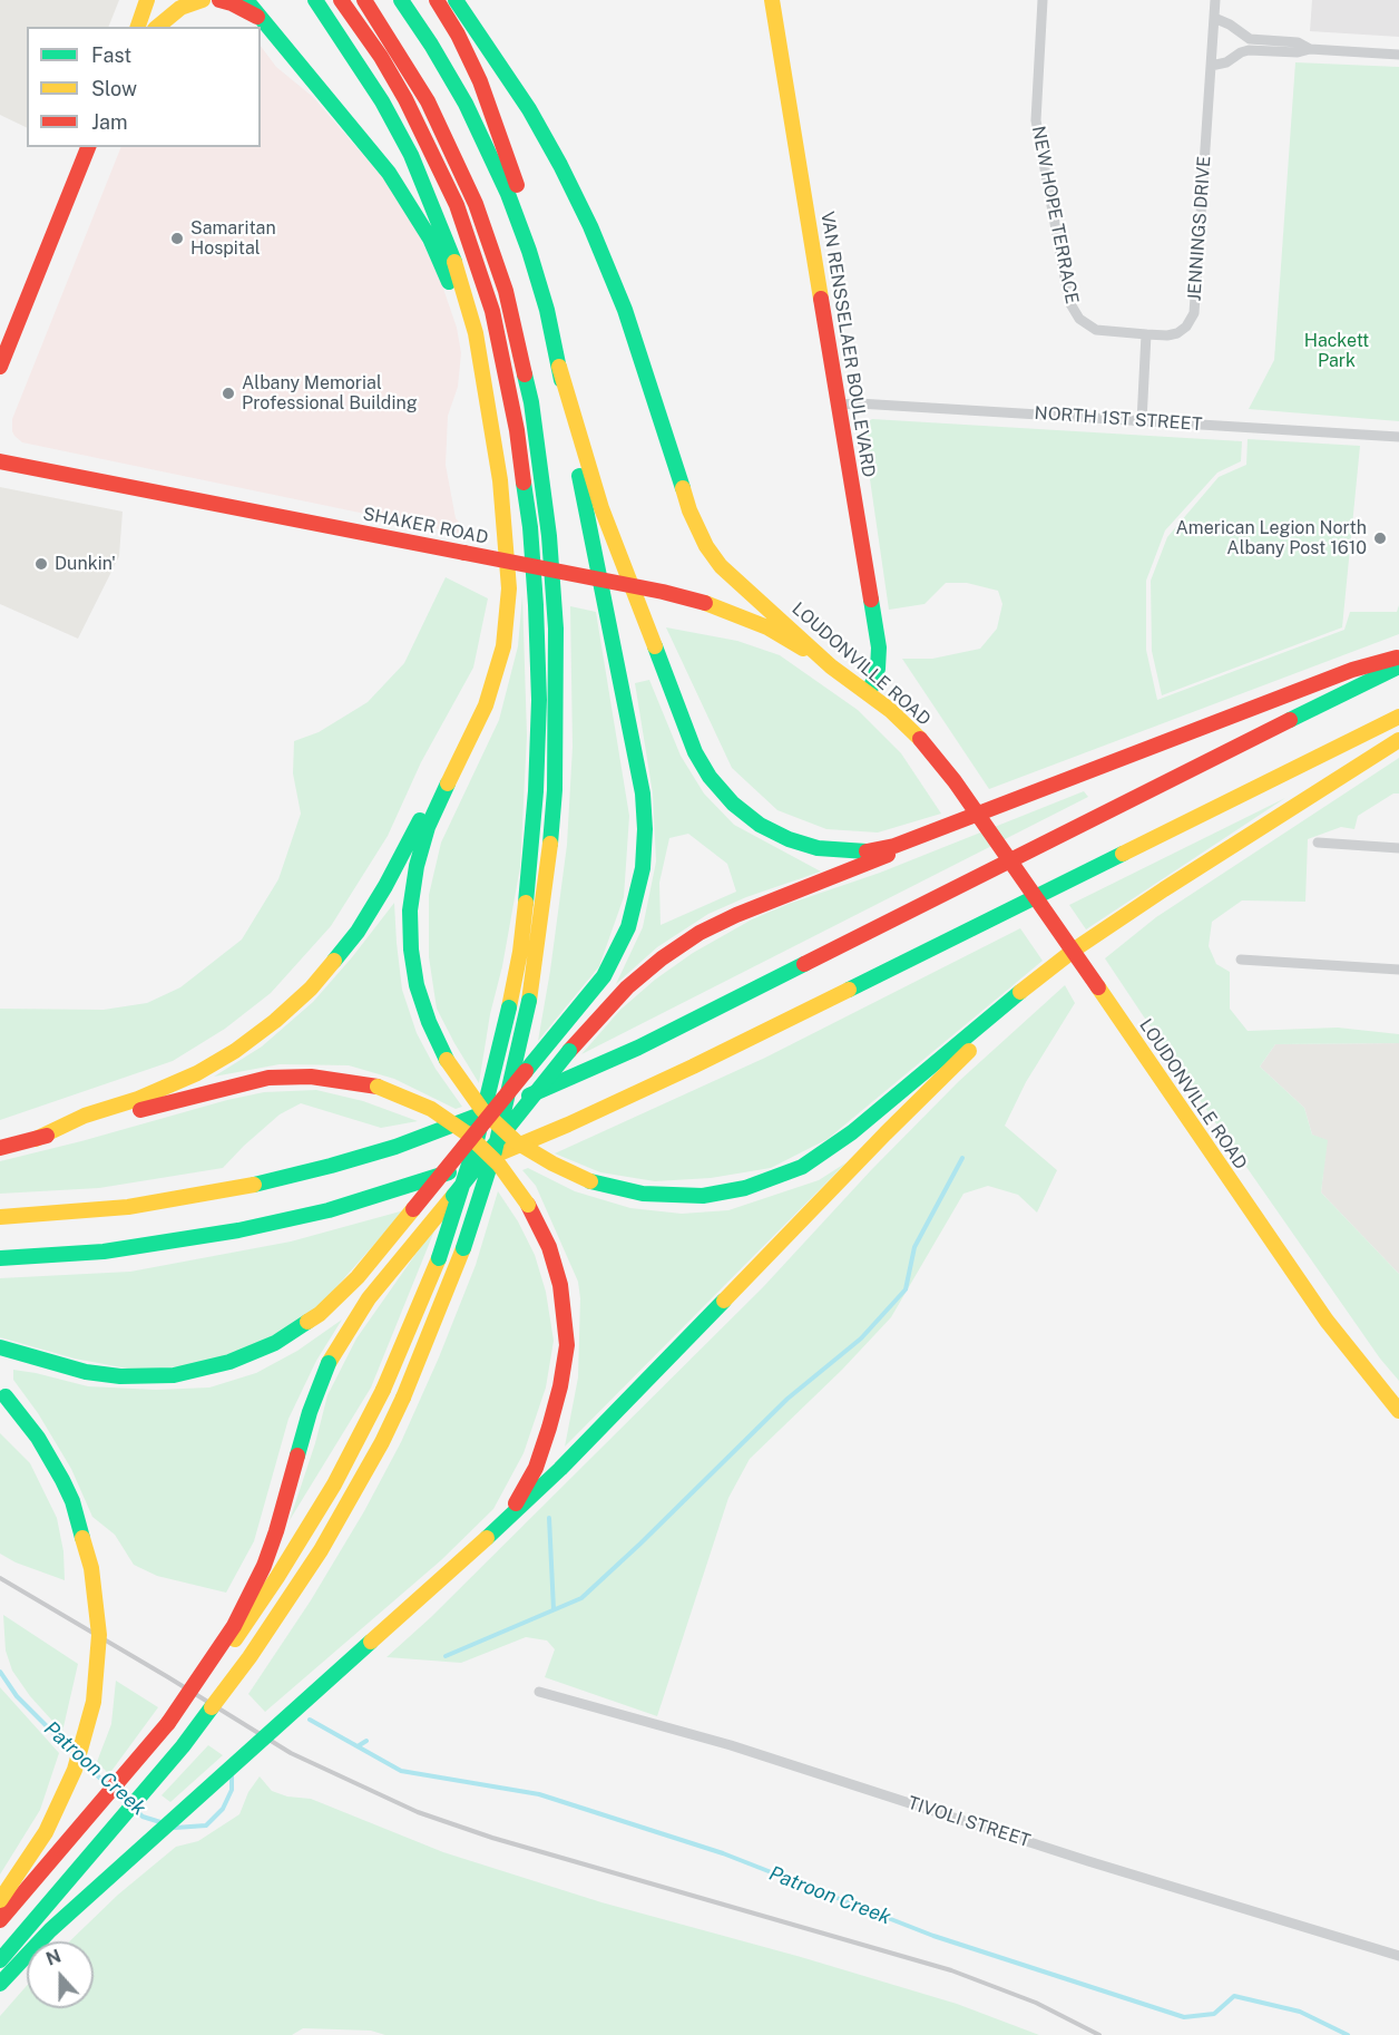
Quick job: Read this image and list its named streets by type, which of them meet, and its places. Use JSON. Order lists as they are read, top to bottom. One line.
{"streets":{"main road":["VAN RENSSELAER BOULEVARD","SHAKER ROAD","LOUDONVILLE ROAD"],"street":["NEW HOPE TERRACE","JENNINGS DRIVE","NORTH 1ST STREET","TIVOLI STREET"]},"crossings":[["NEW HOPE TERRACE","JENNINGS DRIVE"],["VAN RENSSELAER BOULEVARD","NORTH 1ST STREET"],["VAN RENSSELAER BOULEVARD","LOUDONVILLE ROAD"],["SHAKER ROAD","LOUDONVILLE ROAD"]],"water":["Patroon Creek"],"parks":["Hackett Park"],"places":["Samaritan Hospital","Albany Memorial Professional Building","American Legion North Albany Post 1610","Dunkin'"],"legend":["Fast","Slow","Jam"],"north":"top"}
